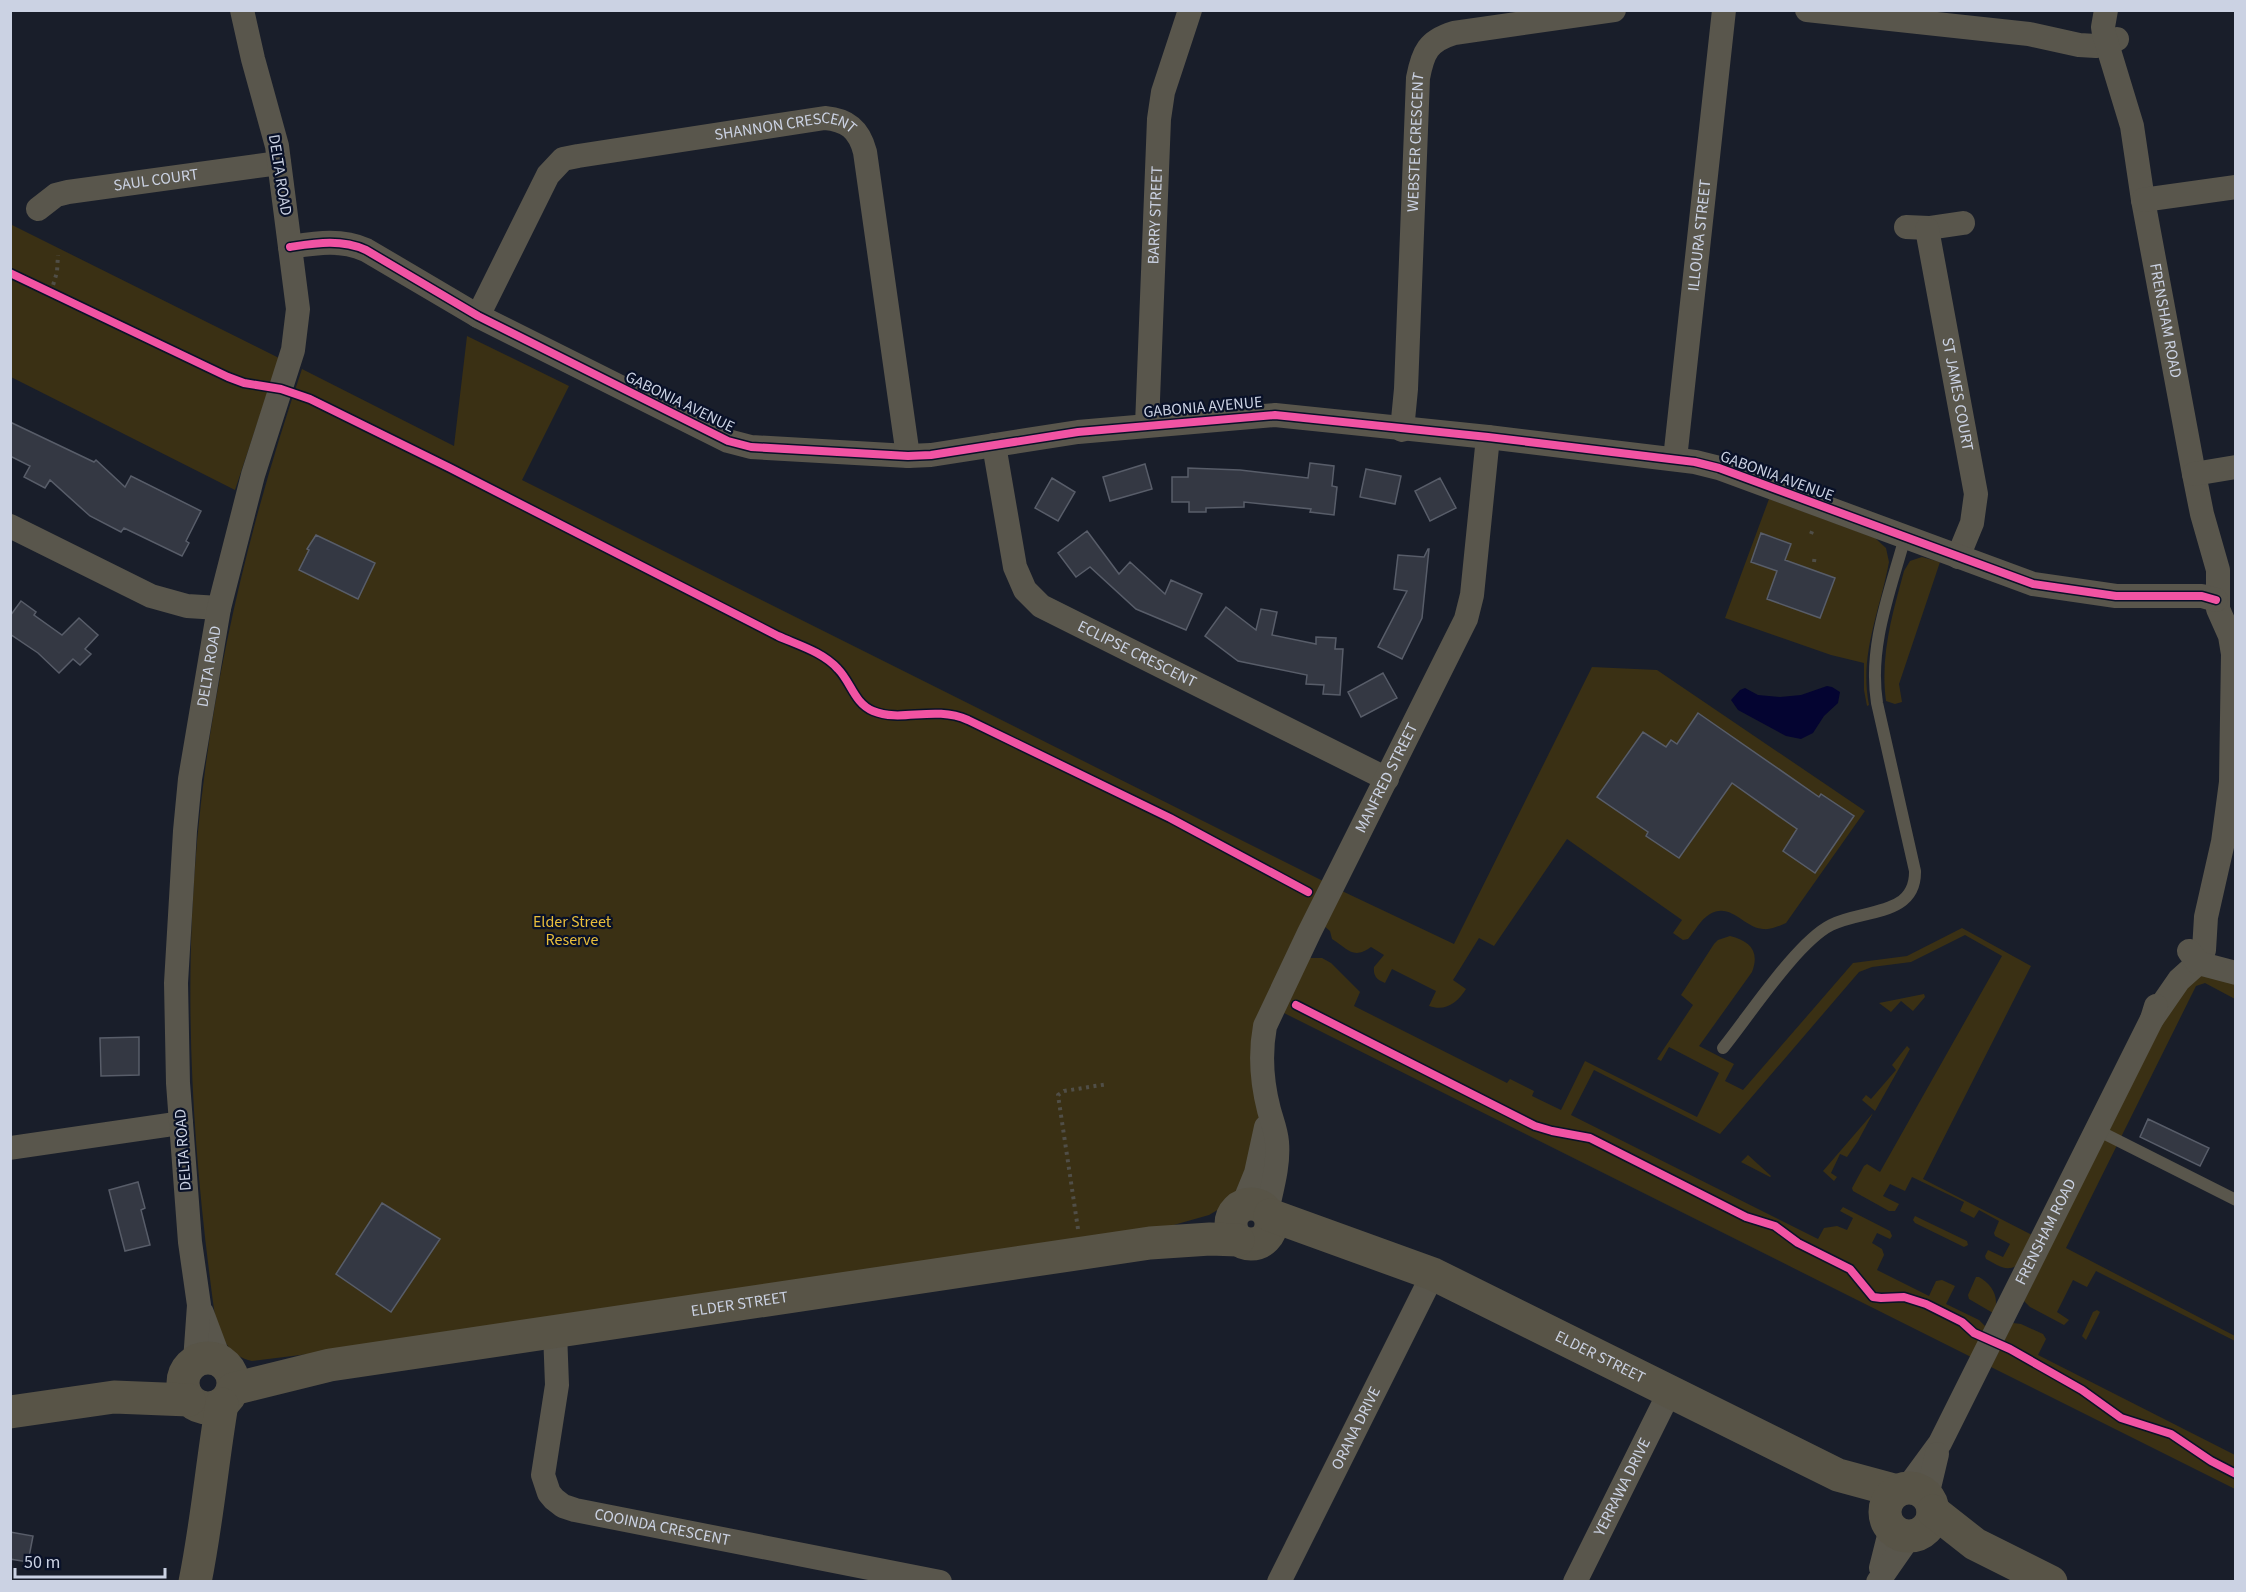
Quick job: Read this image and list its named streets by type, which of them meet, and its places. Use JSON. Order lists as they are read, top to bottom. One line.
{"streets":{"street":["SHANNON CRESCENT","WEBSTER CRESCENT","DELTA ROAD","SAUL COURT","BARRY STREET","ILLOURA STREET","FRENSHAM ROAD","ST JAMES COURT","GABONIA AVENUE","ECLIPSE CRESCENT","MANFRED STREET","ELDER STREET","ORANA DRIVE","YERRAWA DRIVE","COOINDA CRESCENT"]},"crossings":[["SHANNON CRESCENT","GABONIA AVENUE"],["WEBSTER CRESCENT","GABONIA AVENUE"],["DELTA ROAD","SAUL COURT"],["DELTA ROAD","GABONIA AVENUE"],["DELTA ROAD","ELDER STREET"],["BARRY STREET","GABONIA AVENUE"],["ILLOURA STREET","GABONIA AVENUE"],["FRENSHAM ROAD","GABONIA AVENUE"],["FRENSHAM ROAD","ELDER STREET"],["ST JAMES COURT","GABONIA AVENUE"],["GABONIA AVENUE","ECLIPSE CRESCENT"],["GABONIA AVENUE","MANFRED STREET"],["ECLIPSE CRESCENT","MANFRED STREET"],["MANFRED STREET","ELDER STREET"],["ELDER STREET","ORANA DRIVE"],["ELDER STREET","YERRAWA DRIVE"],["ELDER STREET","COOINDA CRESCENT"]],"parks":["Elder Street Reserve"],"scale_bar":"50 m"}
